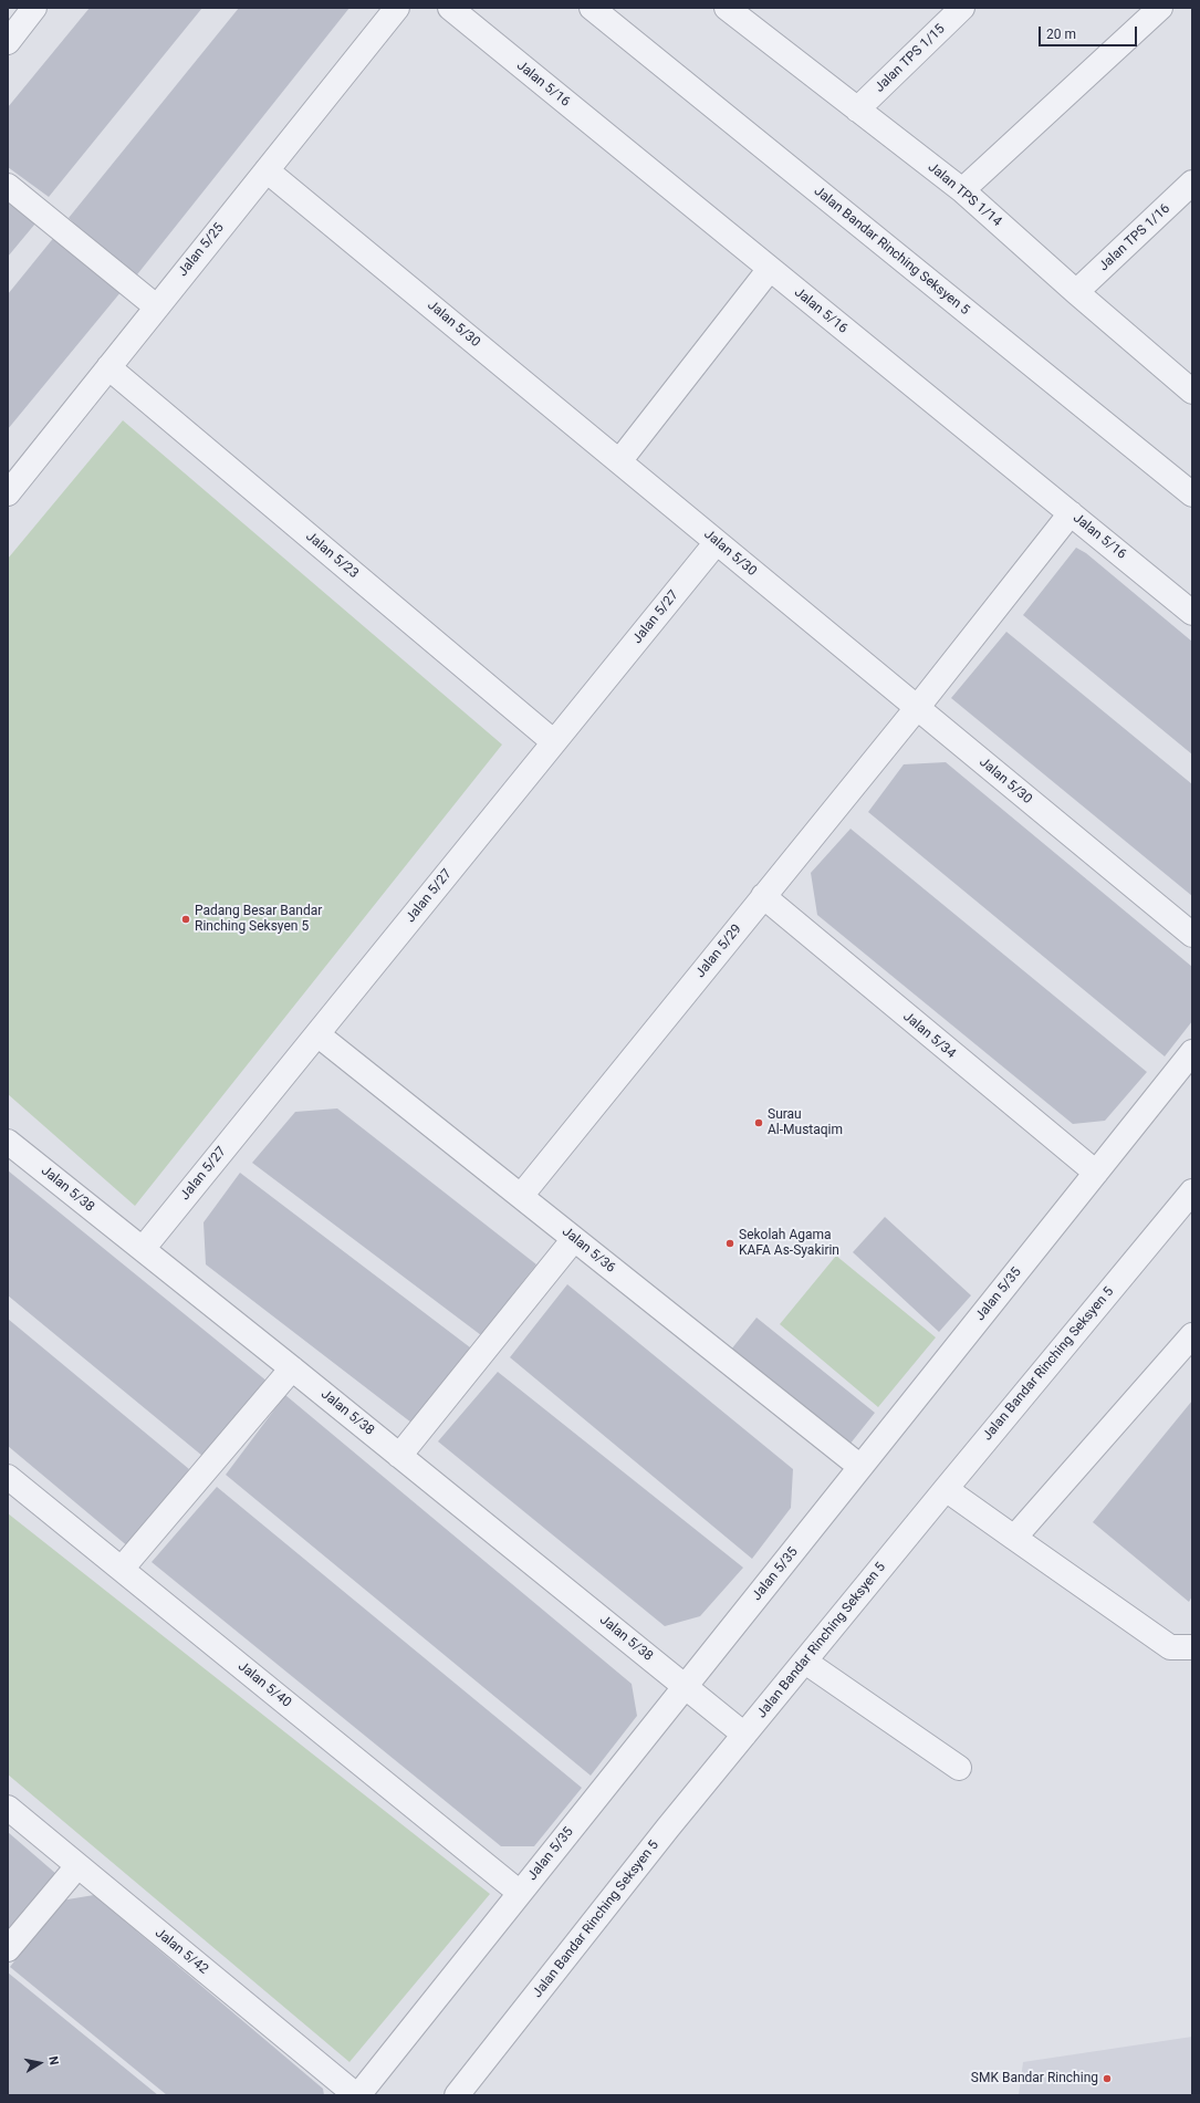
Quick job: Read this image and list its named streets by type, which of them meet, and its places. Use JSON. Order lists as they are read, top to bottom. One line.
{"streets":{"street":["Jalan TPS 1/15","Jalan 5/16","Jalan TPS 1/14","Jalan TPS 1/16","Jalan 5/25","Jalan Bandar Rinching Seksyen 5","Jalan 5/30","Jalan 5/23","Jalan 5/27","Jalan 5/29","Jalan 5/34","Jalan 5/38","Jalan 5/36","Jalan 5/35","Jalan 5/40","Jalan 5/42"]},"crossings":[["Jalan TPS 1/15","Jalan TPS 1/14"],["Jalan 5/16","Jalan 5/29"],["Jalan TPS 1/14","Jalan TPS 1/16"],["Jalan 5/25","Jalan 5/30"],["Jalan 5/25","Jalan 5/23"],["Jalan Bandar Rinching Seksyen 5","Jalan 5/38"],["Jalan 5/30","Jalan 5/27"],["Jalan 5/30","Jalan 5/29"],["Jalan 5/23","Jalan 5/27"],["Jalan 5/27","Jalan 5/38"],["Jalan 5/27","Jalan 5/36"],["Jalan 5/29","Jalan 5/34"],["Jalan 5/29","Jalan 5/36"],["Jalan 5/34","Jalan 5/35"],["Jalan 5/38","Jalan 5/35"],["Jalan 5/36","Jalan 5/35"],["Jalan 5/35","Jalan 5/40"],["Jalan 5/35","Jalan 5/42"]],"places":["Padang Besar Bandar Rinching Seksyen 5","Surau Al-Mustaqim","Sekolah Agama KAFA As-Syakirin","SMK Bandar Rinching"],"scale_bar":"20 m","north":"right"}
